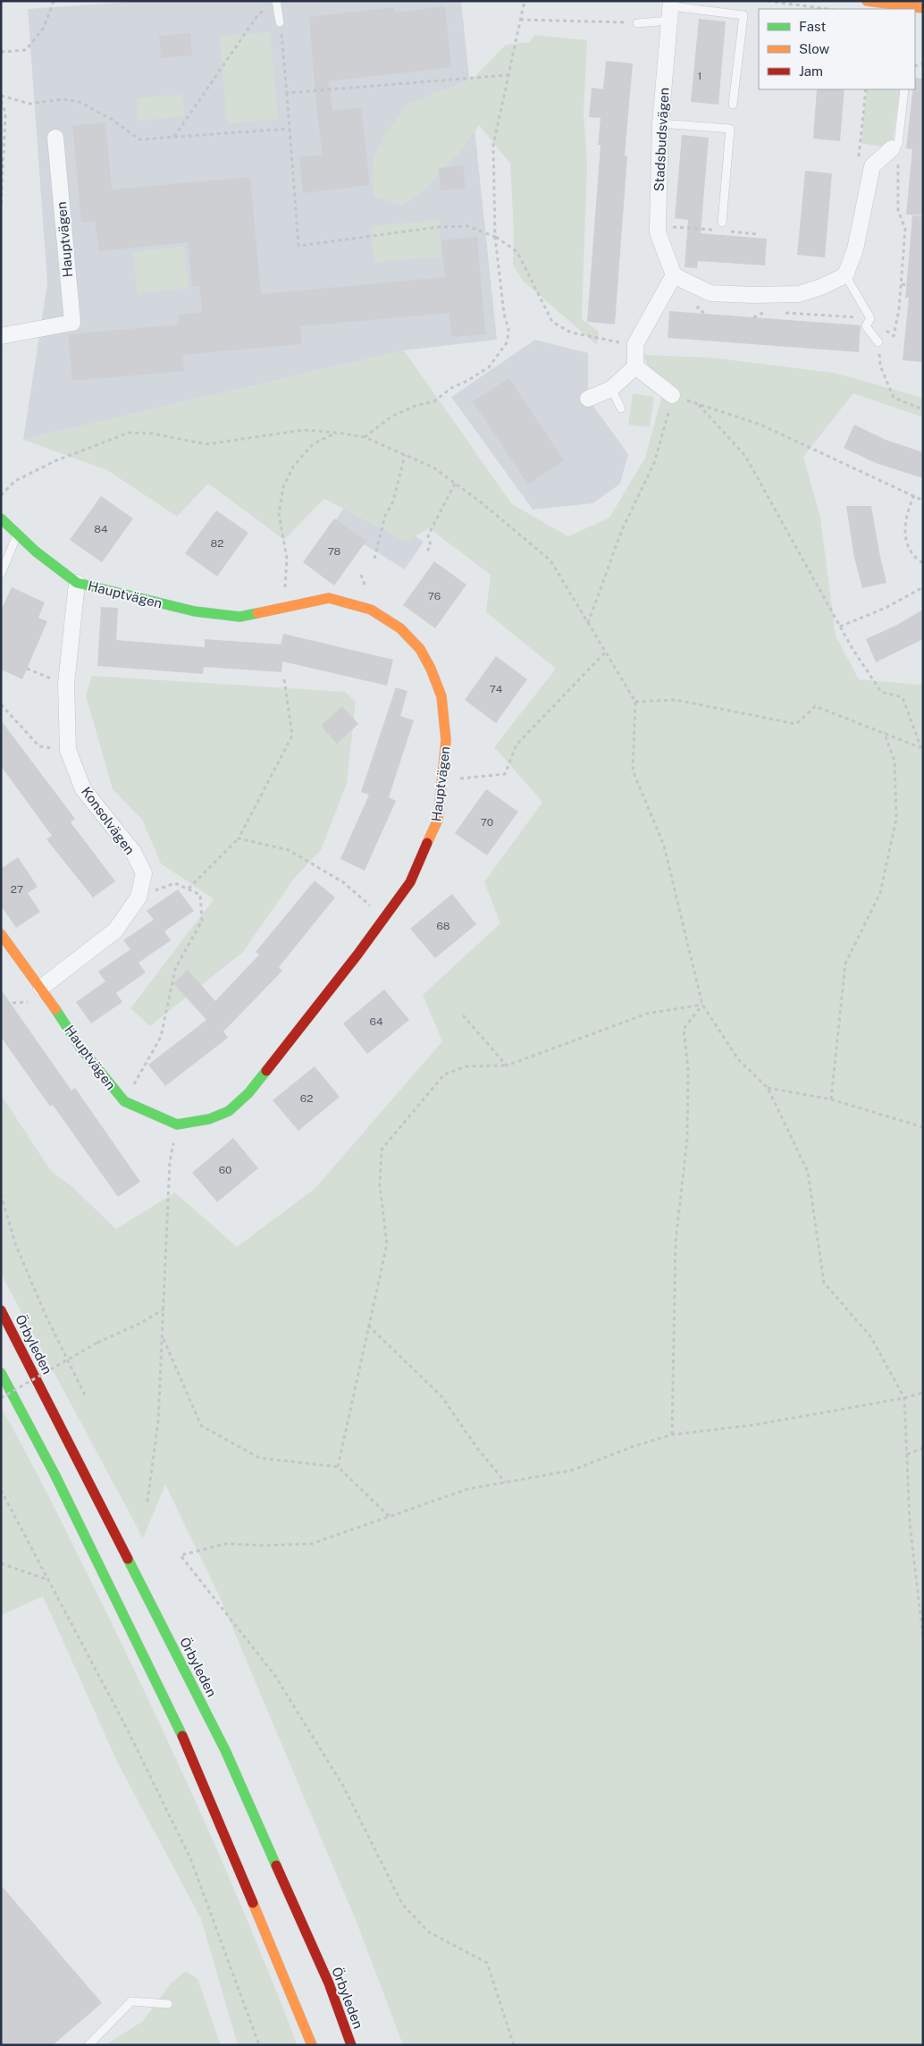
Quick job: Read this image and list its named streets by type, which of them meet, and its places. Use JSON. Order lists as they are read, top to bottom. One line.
{"streets":{"main road":["Hauptvägen","Örbyleden"],"street":["Stadsbudsvägen","Konsolvägen"]},"crossings":[["Hauptvägen","Konsolvägen"]],"house_numbers":["1","84","82","78","76","74","70","27","68","64","62","60"],"legend":["Fast","Slow","Jam"]}
